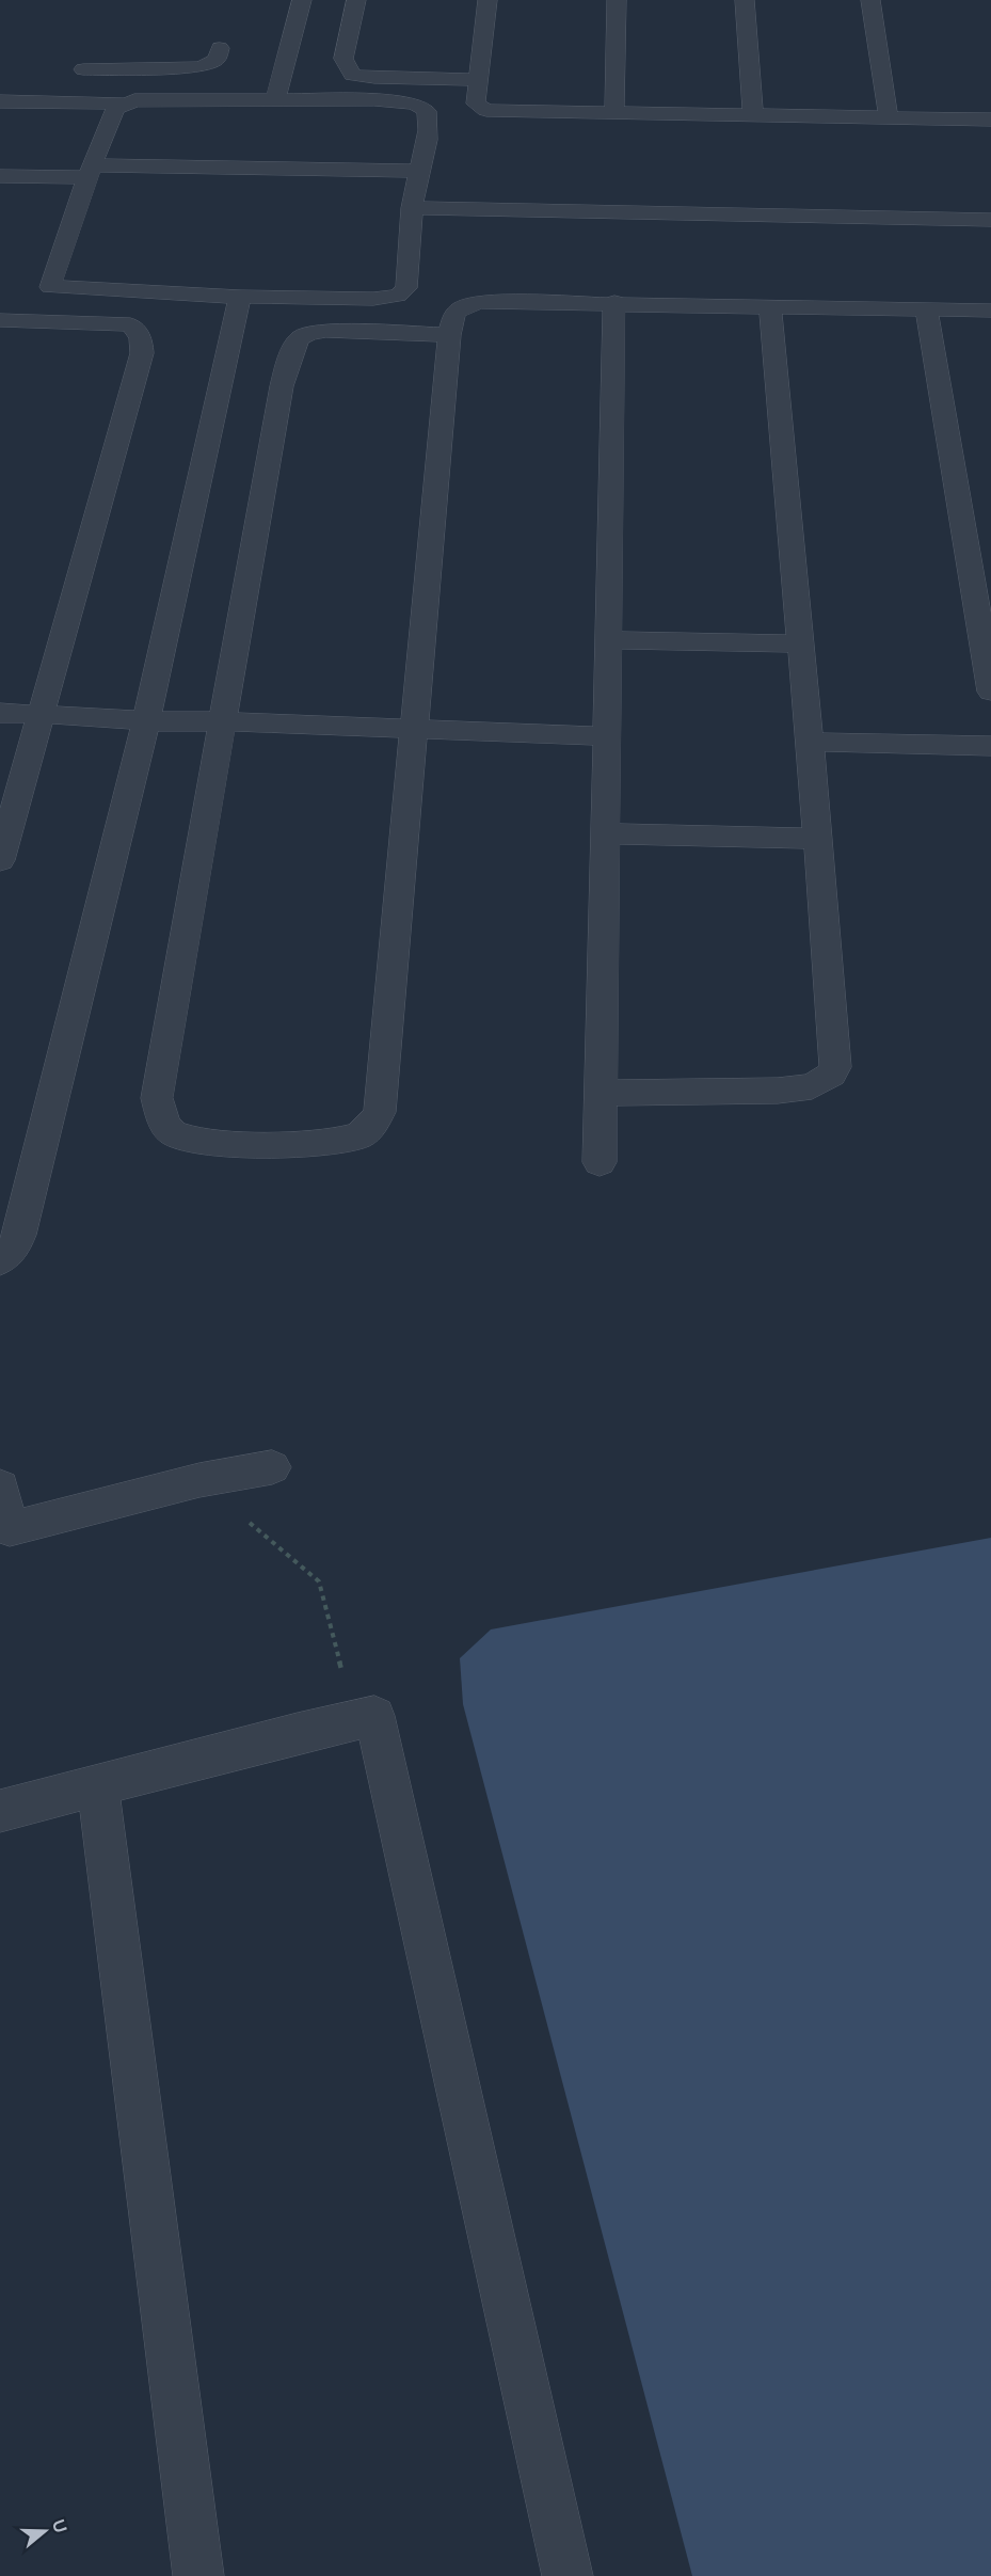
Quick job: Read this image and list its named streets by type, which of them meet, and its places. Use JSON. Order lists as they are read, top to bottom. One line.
{"north":"right"}
